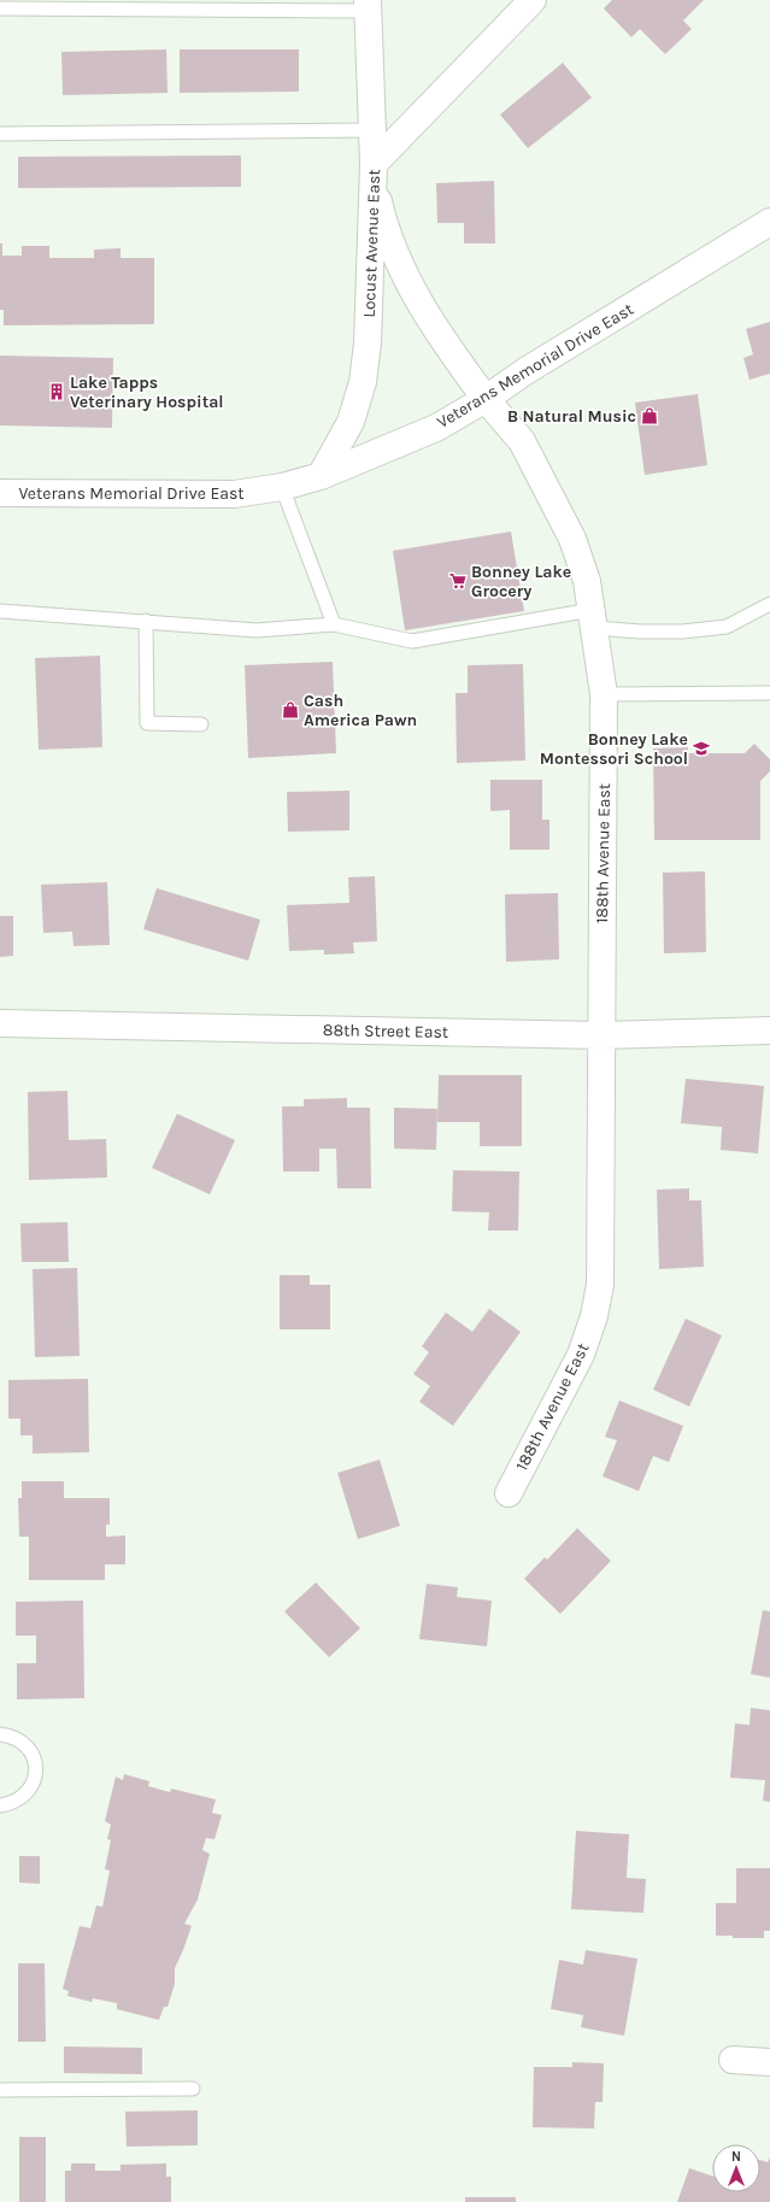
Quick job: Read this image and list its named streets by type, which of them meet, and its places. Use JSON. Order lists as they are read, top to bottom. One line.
{"streets":{"street":["Locust Avenue East","Veterans Memorial Drive East","188th Avenue East","88th Street East"]},"crossings":[["Locust Avenue East","Veterans Memorial Drive East"],["Locust Avenue East","188th Avenue East"],["Veterans Memorial Drive East","188th Avenue East"],["188th Avenue East","88th Street East"]],"places":{"building":["Lake Tapps Veterinary Hospital"],"shop":["B Natural Music","Cash America Pawn"],"supermarket":["Bonney Lake Grocery"],"school or university":["Bonney Lake Montessori School"]},"north":"top"}
